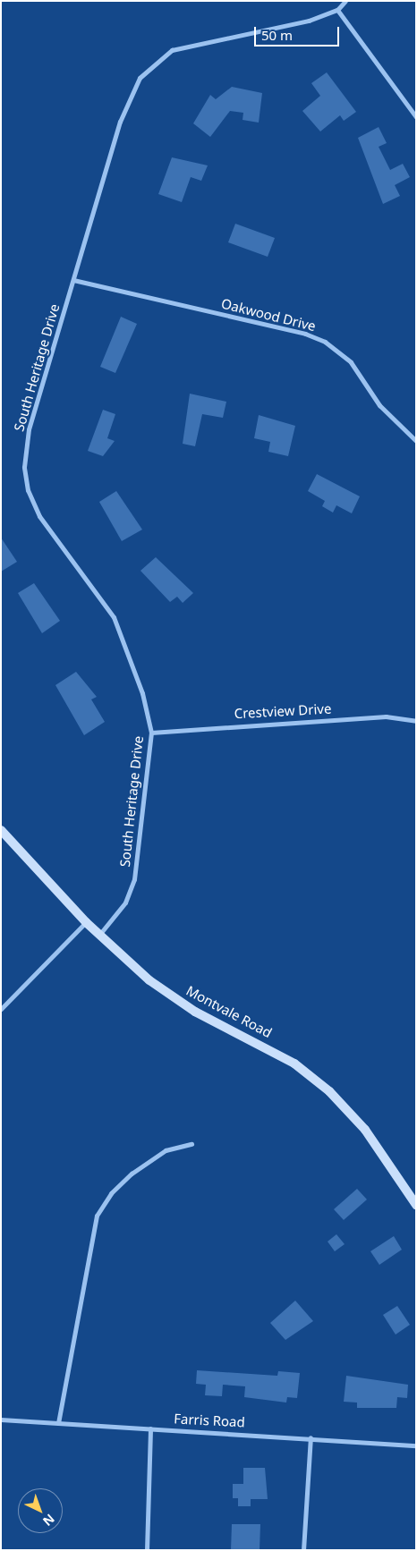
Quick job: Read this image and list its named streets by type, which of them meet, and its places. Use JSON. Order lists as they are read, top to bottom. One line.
{"streets":{"main road":["Montvale Road"],"street":["Oakwood Drive","South Heritage Drive","Crestview Drive","Farris Road"]},"crossings":[["Oakwood Drive","South Heritage Drive"],["South Heritage Drive","Crestview Drive"],["South Heritage Drive","Montvale Road"]],"scale_bar":"50 m","north":"bottom right"}
